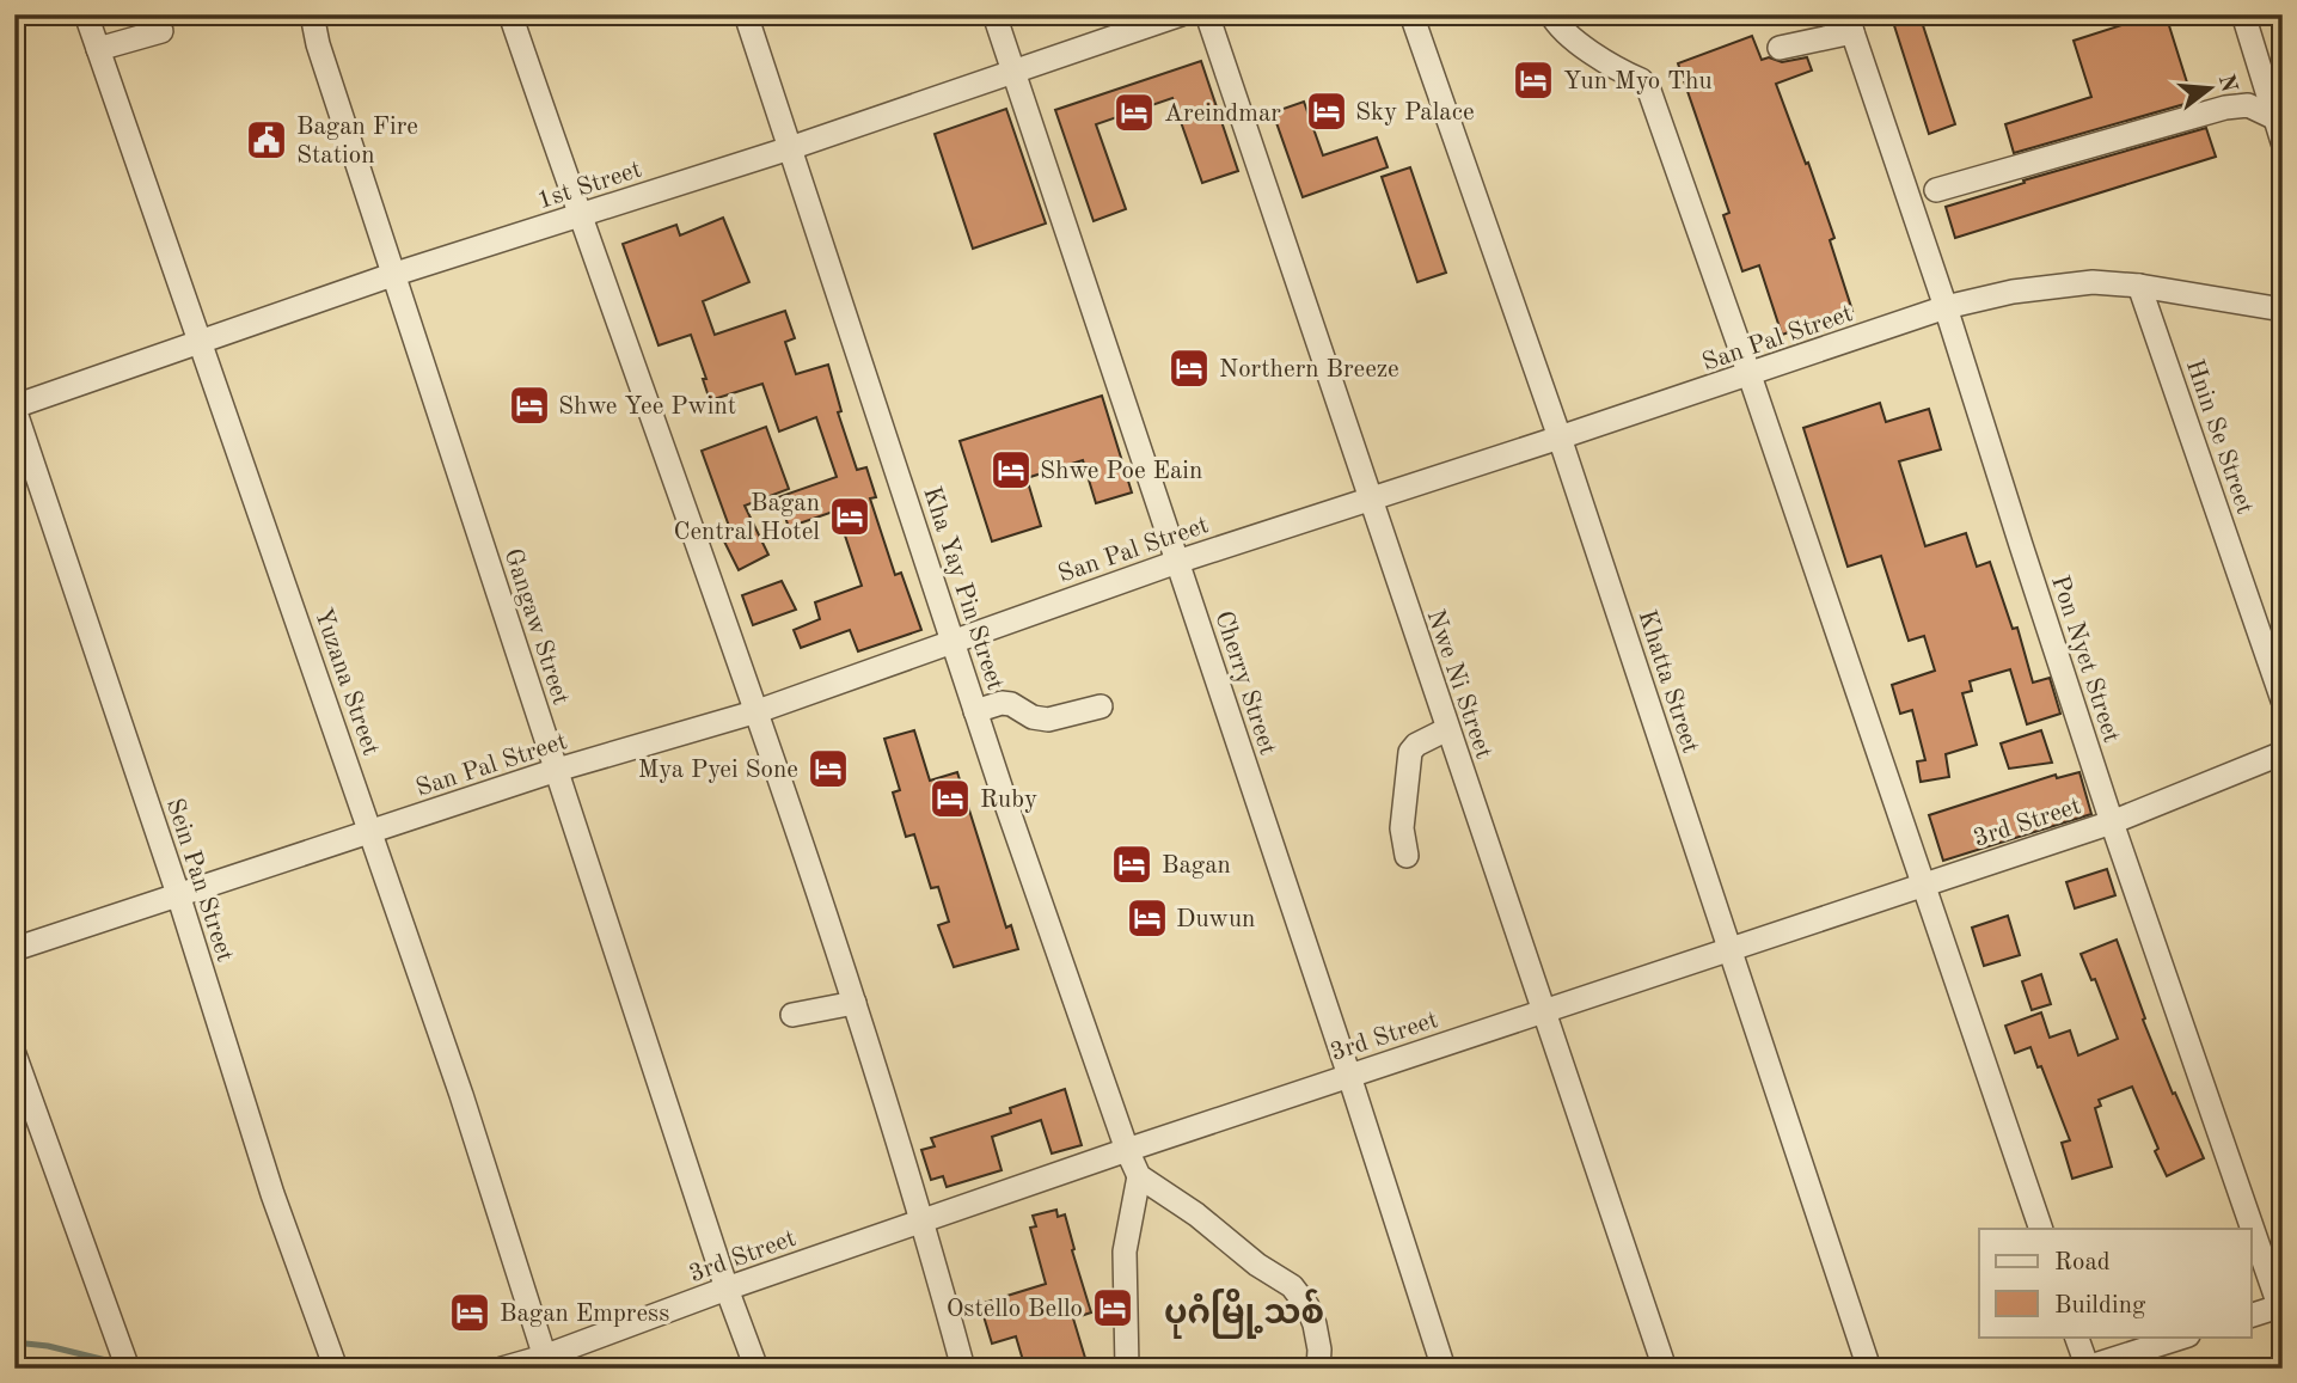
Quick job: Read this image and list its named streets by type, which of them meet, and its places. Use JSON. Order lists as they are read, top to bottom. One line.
{"streets":{"street":["1st Street","San Pal Street","Hnin Se Street","Kha Yay Pin Street","Gangaw Street","Pon Nyet Street","Yuzana Street","Khatta Street","Cherry Street","Nwe Ni Street","3rd Street","Sein Pan Street"]},"crossings":[["1st Street","Kha Yay Pin Street"],["1st Street","Gangaw Street"],["1st Street","Yuzana Street"],["1st Street","Cherry Street"],["1st Street","Sein Pan Street"],["San Pal Street","Hnin Se Street"],["San Pal Street","Kha Yay Pin Street"],["San Pal Street","Gangaw Street"],["San Pal Street","Pon Nyet Street"],["San Pal Street","Yuzana Street"],["San Pal Street","Khatta Street"],["San Pal Street","Cherry Street"],["San Pal Street","Nwe Ni Street"],["San Pal Street","Sein Pan Street"],["Kha Yay Pin Street","3rd Street"],["Gangaw Street","3rd Street"],["Pon Nyet Street","3rd Street"],["Yuzana Street","3rd Street"],["Khatta Street","3rd Street"],["Cherry Street","3rd Street"],["Nwe Ni Street","3rd Street"]],"districts":["ပုဂံမြို့သစ်"],"places":{"hotel":["Yun Myo Thu","Sky Palace","Areindmar","Northern Breeze","Shwe Yee Pwint","Shwe Poe Eain","Bagan Central Hotel","Mya Pyei Sone","Ruby","Bagan","Duwun","Ostello Bello","Bagan Empress"],"public building":["Bagan Fire Station"]},"legend":["Road","Building"],"north":"right"}
